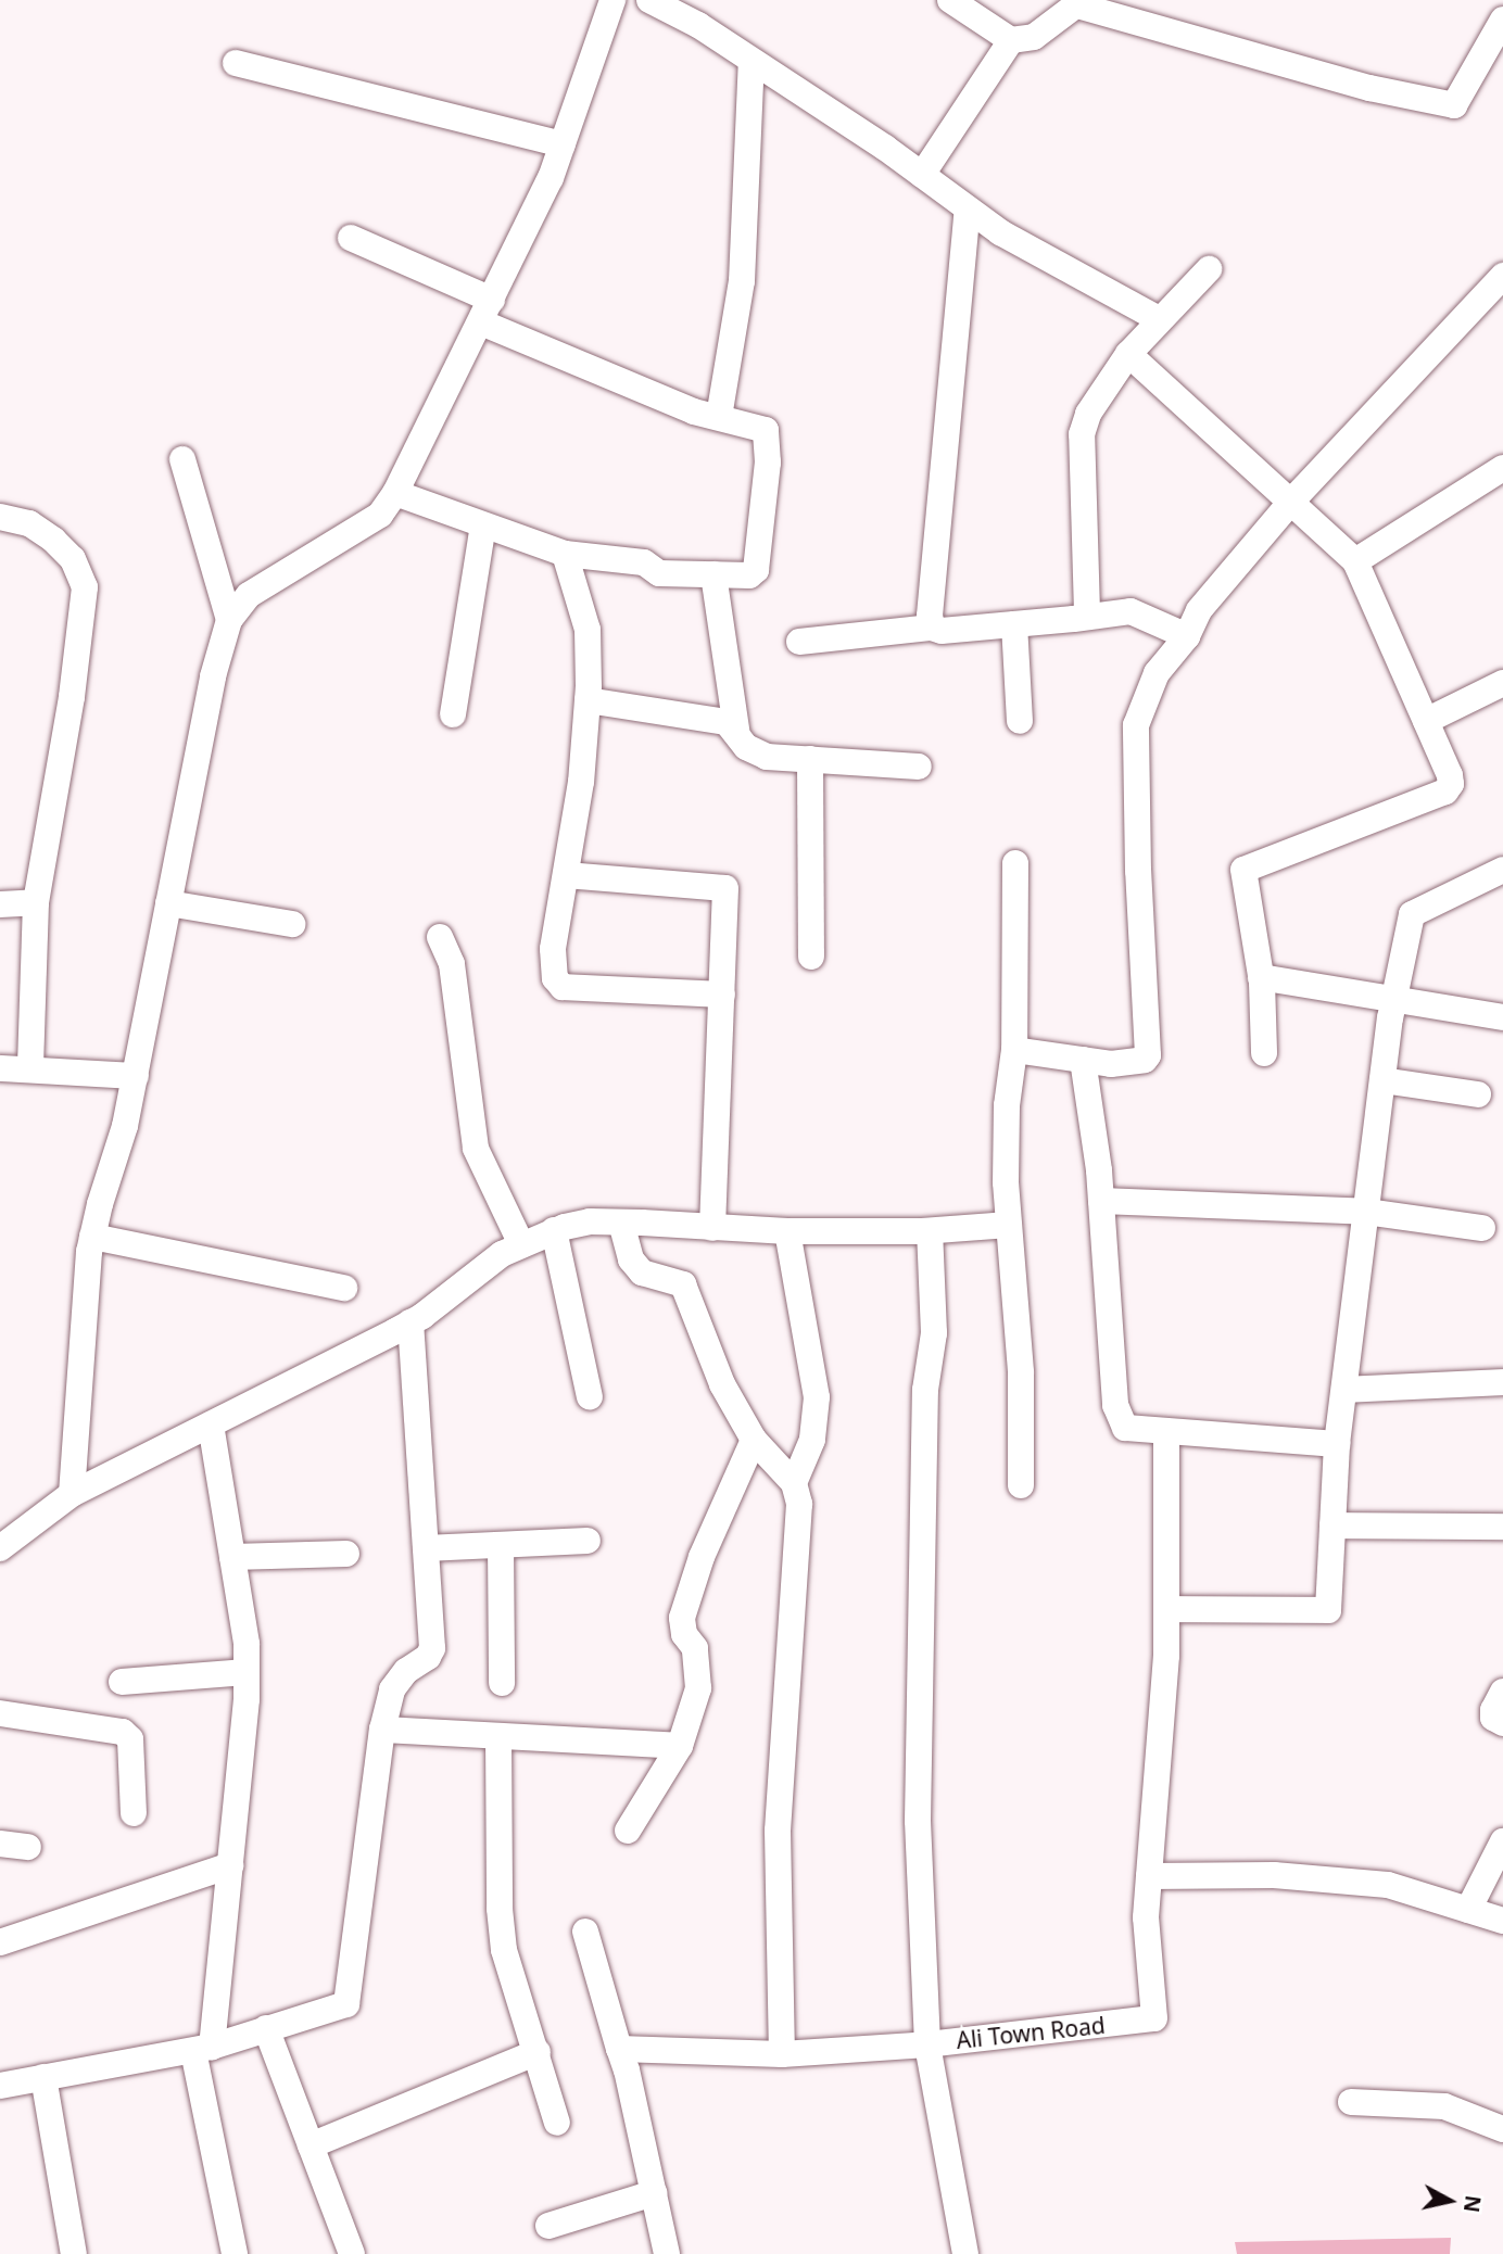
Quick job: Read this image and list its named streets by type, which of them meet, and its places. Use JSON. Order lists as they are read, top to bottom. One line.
{"streets":{"street":["Ali Town Road"]},"north":"right"}
